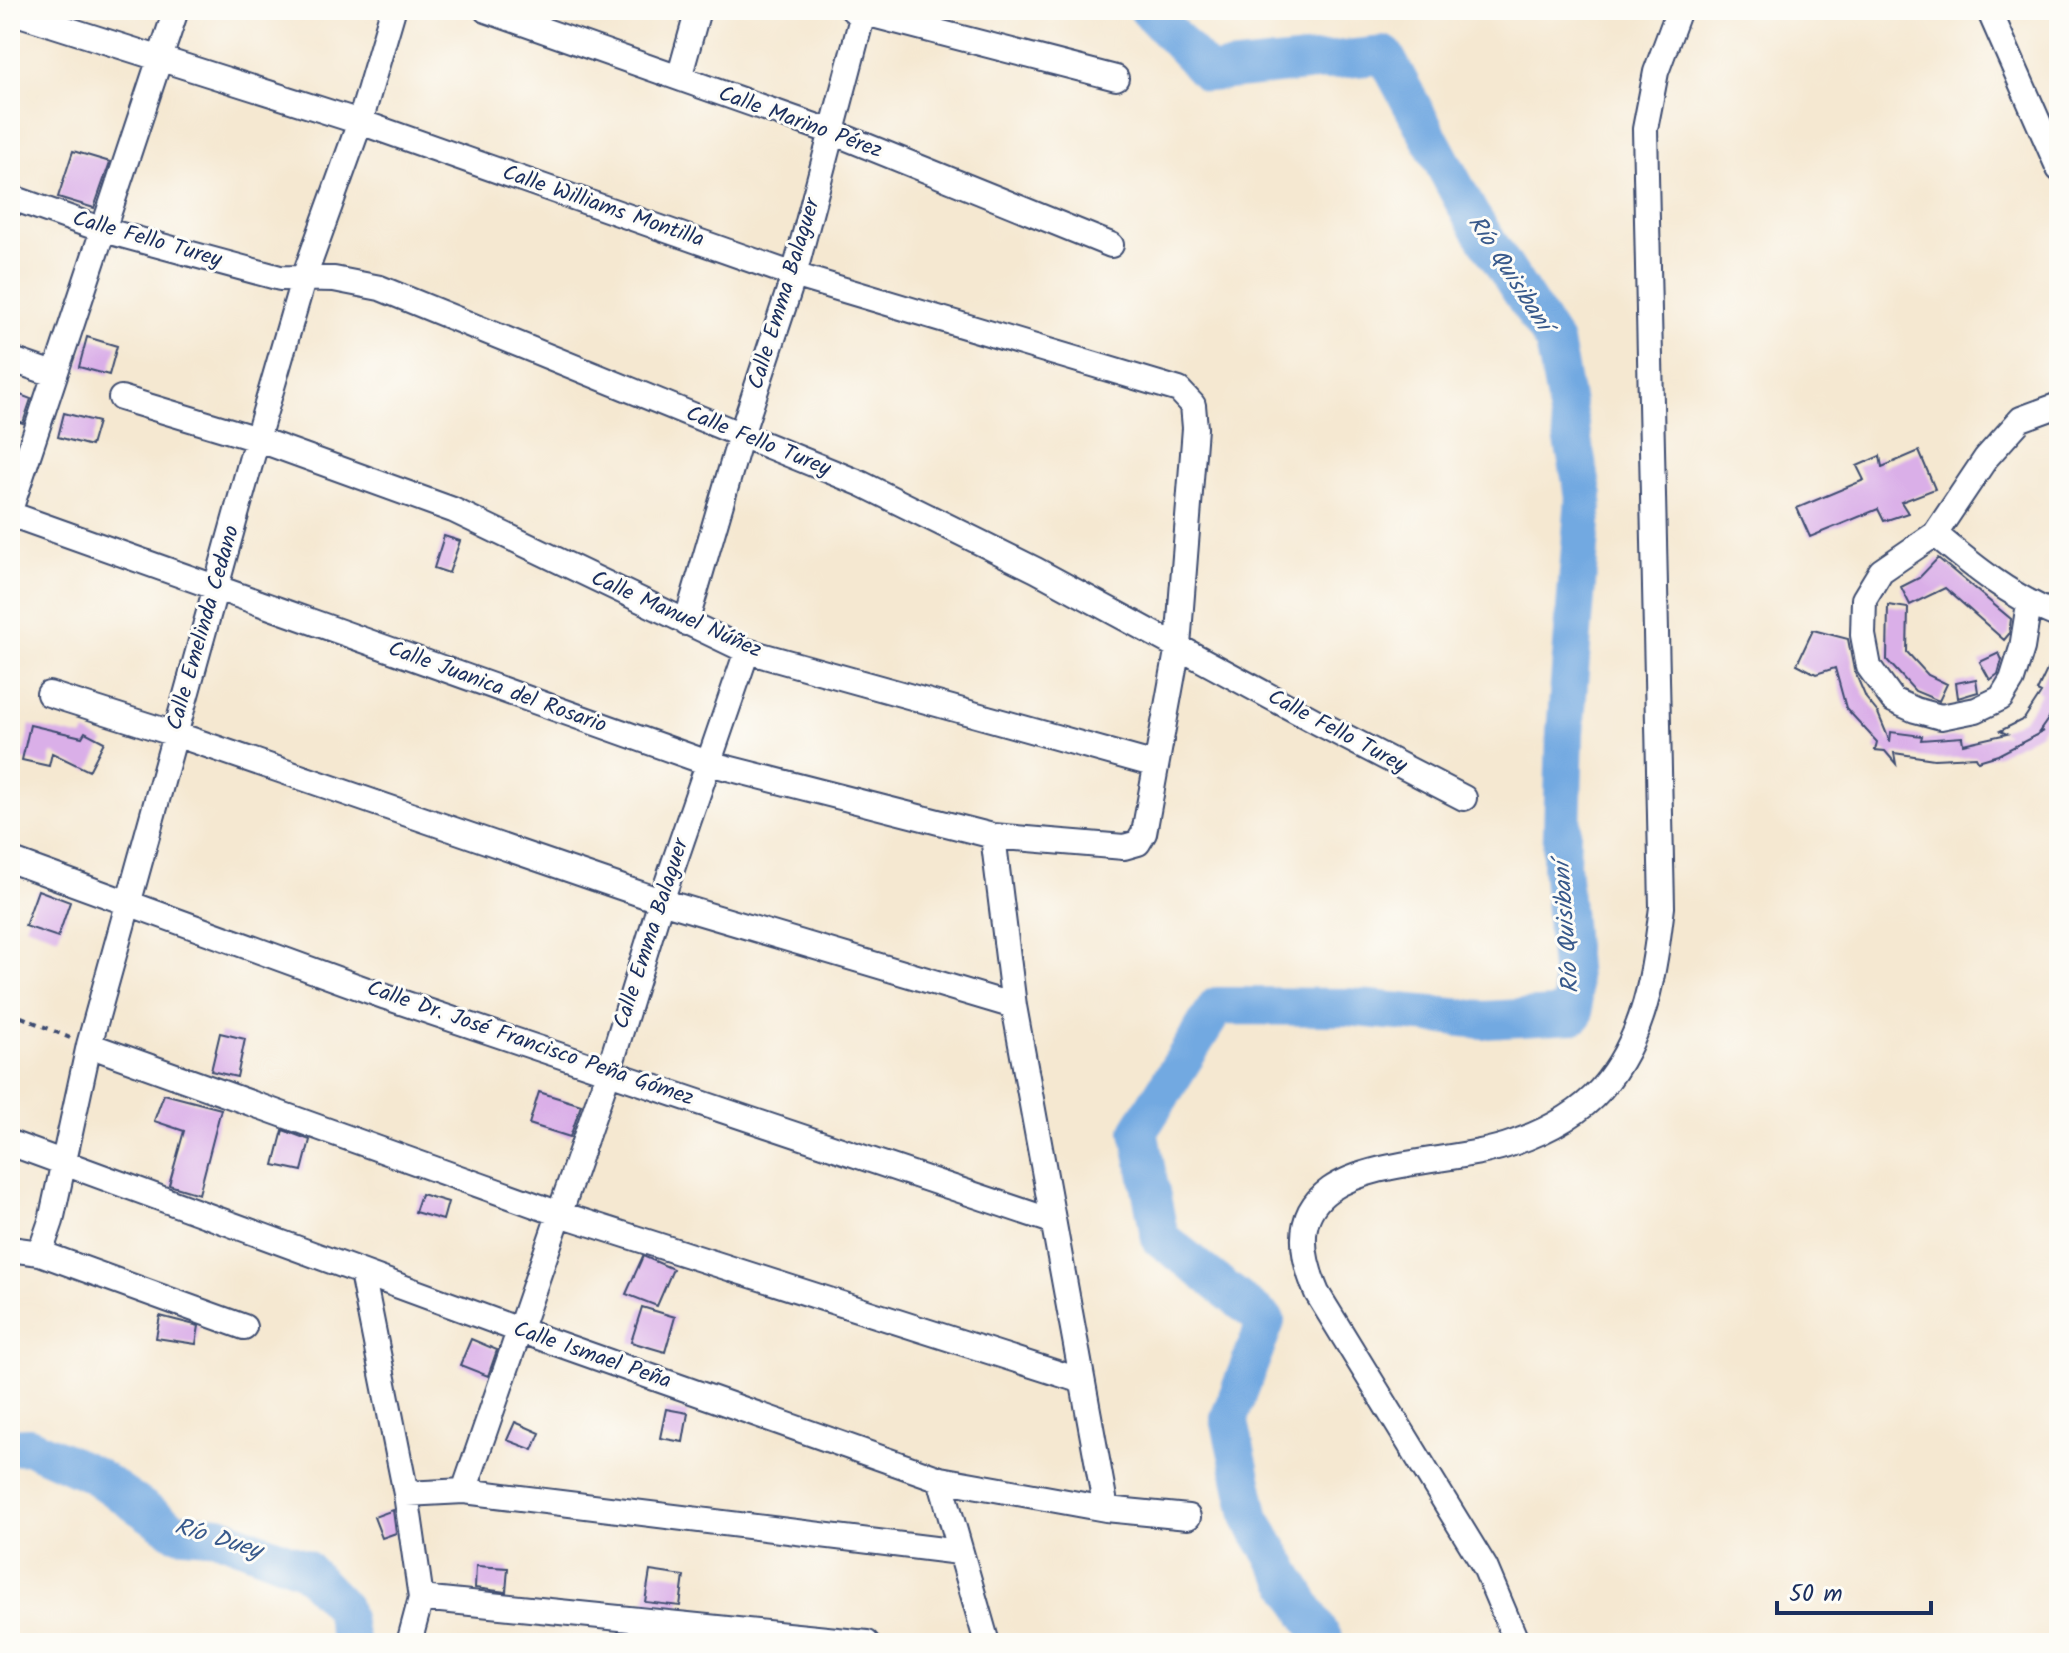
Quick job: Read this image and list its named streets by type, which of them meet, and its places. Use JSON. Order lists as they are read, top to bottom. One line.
{"streets":{"street":["Calle Marino Pérez","Calle Williams Montilla","Calle Fello Turey","Calle Emma Balaguer","Calle Manuel Núñez","Calle Emelinda Cedano","Calle Juanica del Rosario","Calle Dr. José Francisco Peña Gómez","Calle Ismael Peña"]},"crossings":[["Calle Marino Pérez","Calle Emma Balaguer"],["Calle Williams Montilla","Calle Fello Turey"],["Calle Williams Montilla","Calle Emma Balaguer"],["Calle Williams Montilla","Calle Emelinda Cedano"],["Calle Fello Turey","Calle Emma Balaguer"],["Calle Fello Turey","Calle Emelinda Cedano"],["Calle Emma Balaguer","Calle Manuel Núñez"],["Calle Emma Balaguer","Calle Juanica del Rosario"],["Calle Emma Balaguer","Calle Dr. José Francisco Peña Gómez"],["Calle Emma Balaguer","Calle Ismael Peña"],["Calle Manuel Núñez","Calle Emelinda Cedano"],["Calle Manuel Núñez","Calle Juanica del Rosario"],["Calle Emelinda Cedano","Calle Juanica del Rosario"],["Calle Emelinda Cedano","Calle Dr. José Francisco Peña Gómez"],["Calle Emelinda Cedano","Calle Ismael Peña"]],"water":["Río Quisibaní","Río Duey"],"scale_bar":"50 m"}
